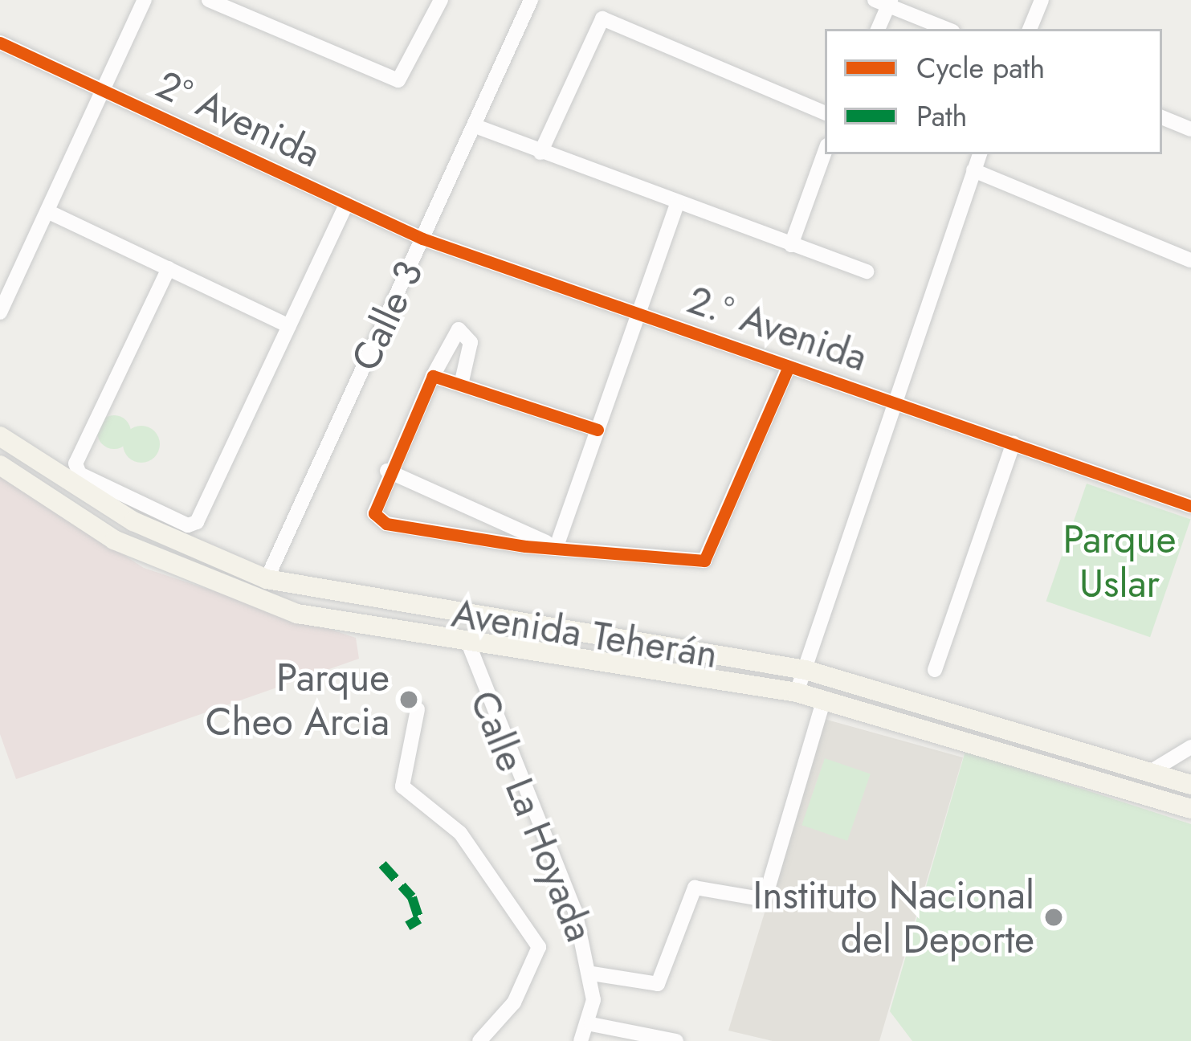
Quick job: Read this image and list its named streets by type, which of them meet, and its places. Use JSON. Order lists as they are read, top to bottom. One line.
{"streets":{"main road":["Avenida Teherán"],"street":["2° Avenida","Calle 3","2.° Avenida","Calle La Hoyada"]},"crossings":[["2° Avenida","2.° Avenida"],["Calle 3","2.° Avenida"],["Calle 3","Avenida Teherán"],["Avenida Teherán","Calle La Hoyada"]],"parks":["Parque Uslar"],"places":["Parque Cheo Arcia","Instituto Nacional del Deporte"],"legend":["Cycle path","Path"]}
